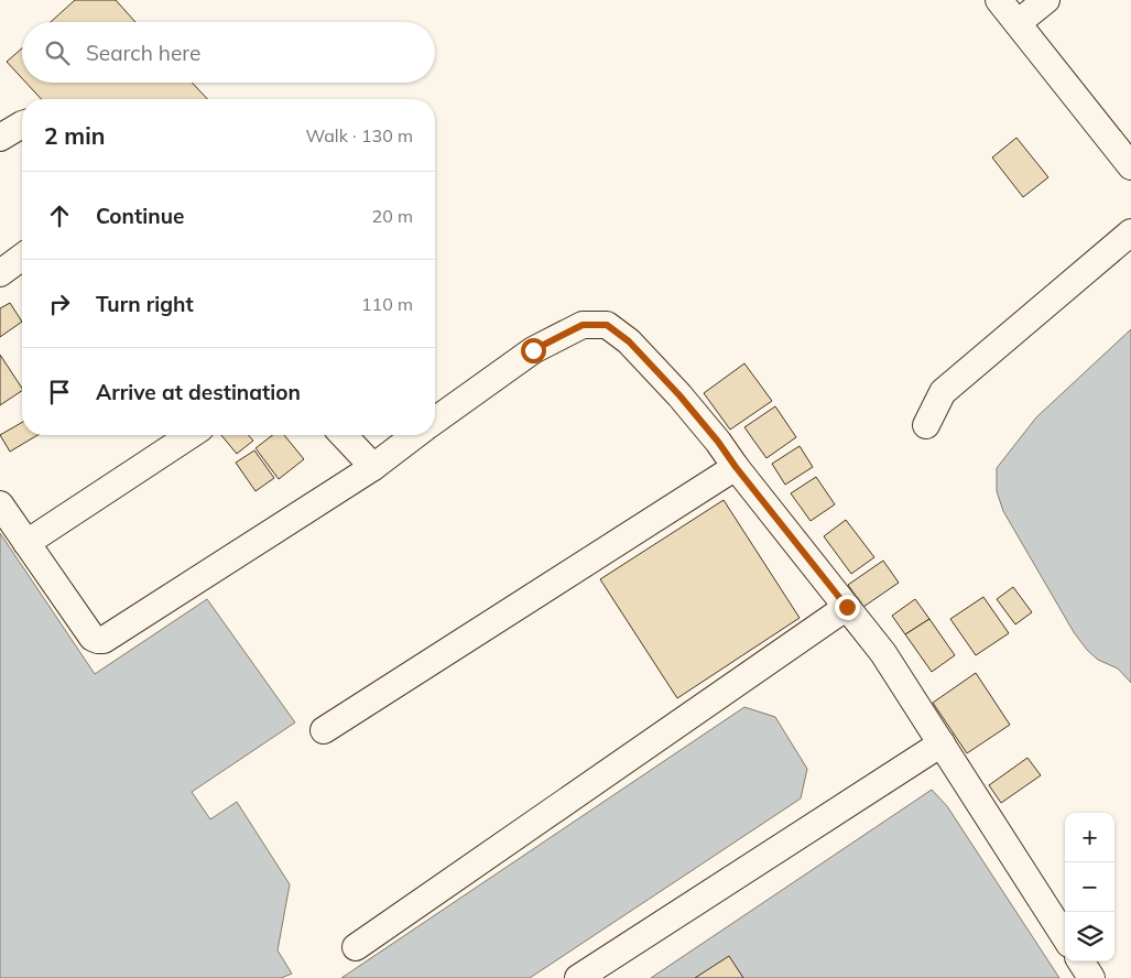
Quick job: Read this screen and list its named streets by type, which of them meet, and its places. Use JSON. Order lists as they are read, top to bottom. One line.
{"page":{"search":"Search here","heading":["2 min","Walk · 130 m"],"list":[["Continue","20 m"],["Turn right","110 m"],"Arrive at destination"],"map_buttons":["+","−"]}}
